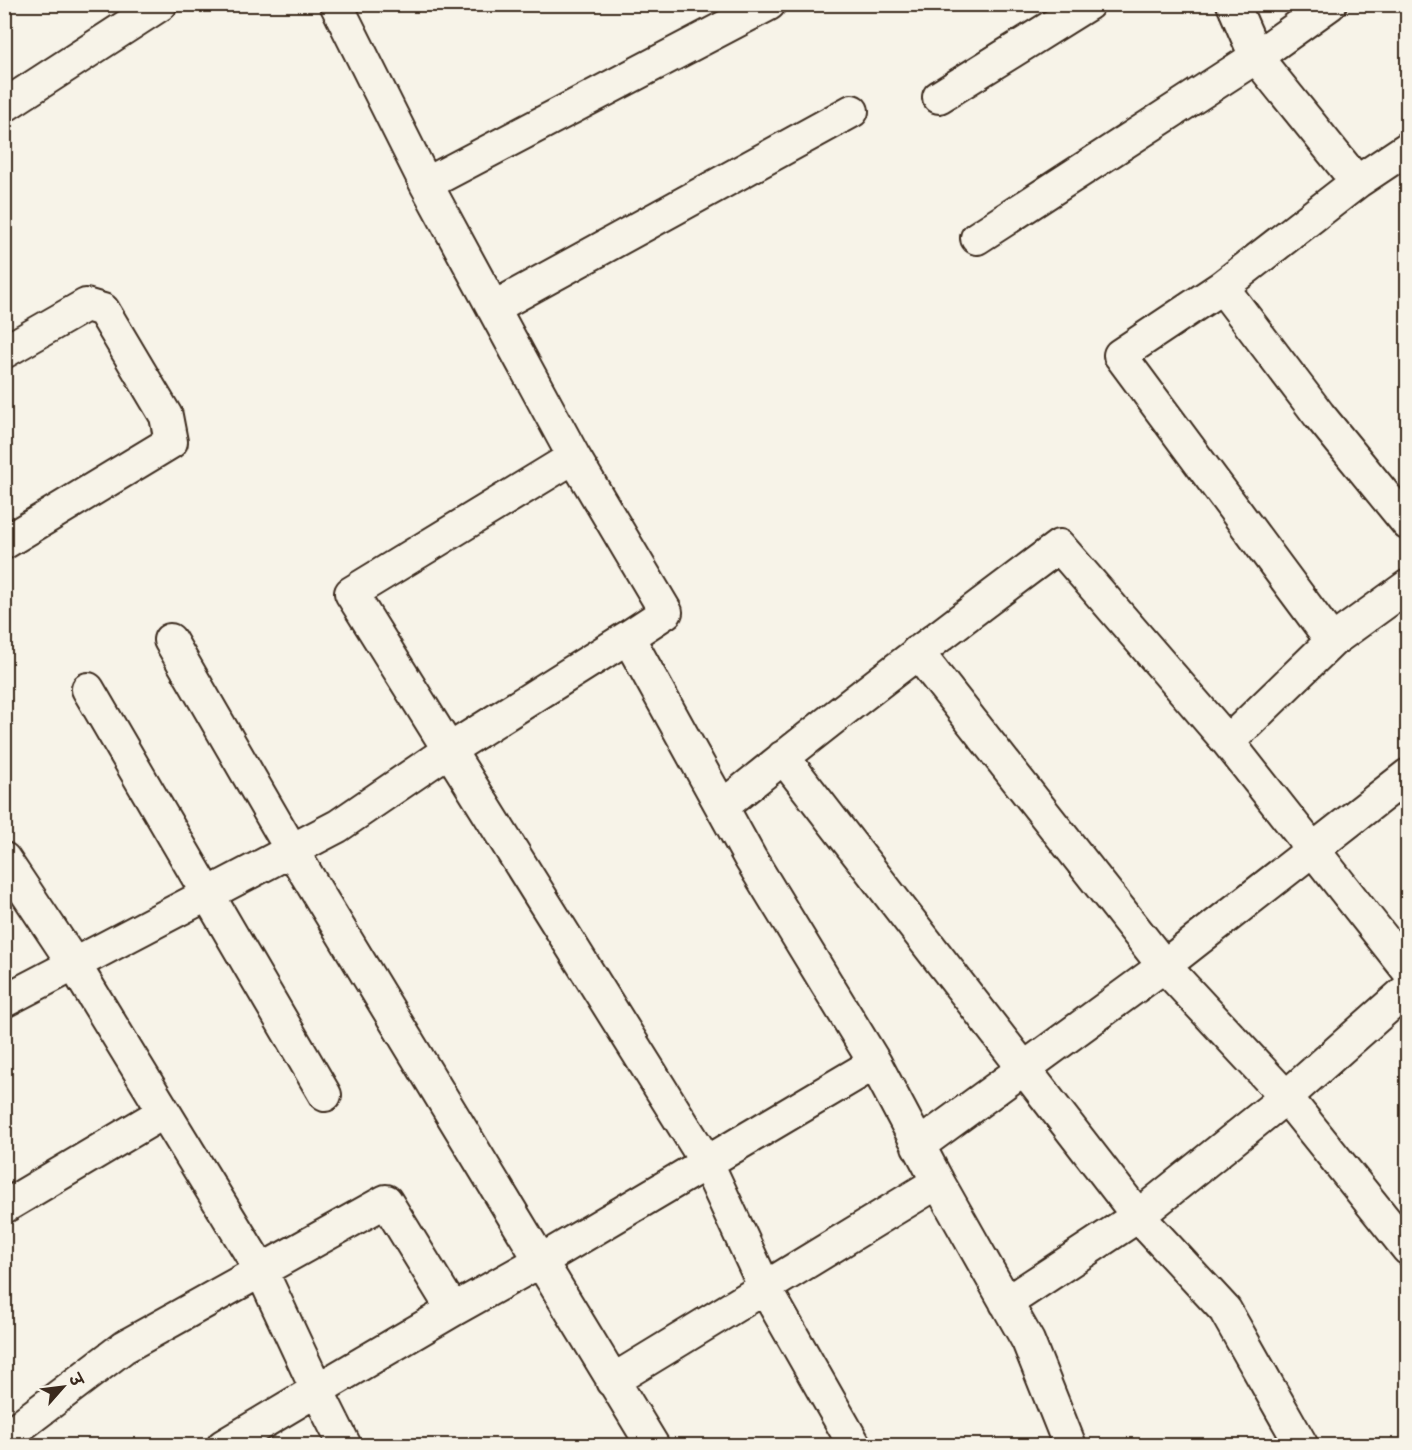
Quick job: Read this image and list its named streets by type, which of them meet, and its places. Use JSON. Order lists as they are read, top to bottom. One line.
{"north":"top right"}
